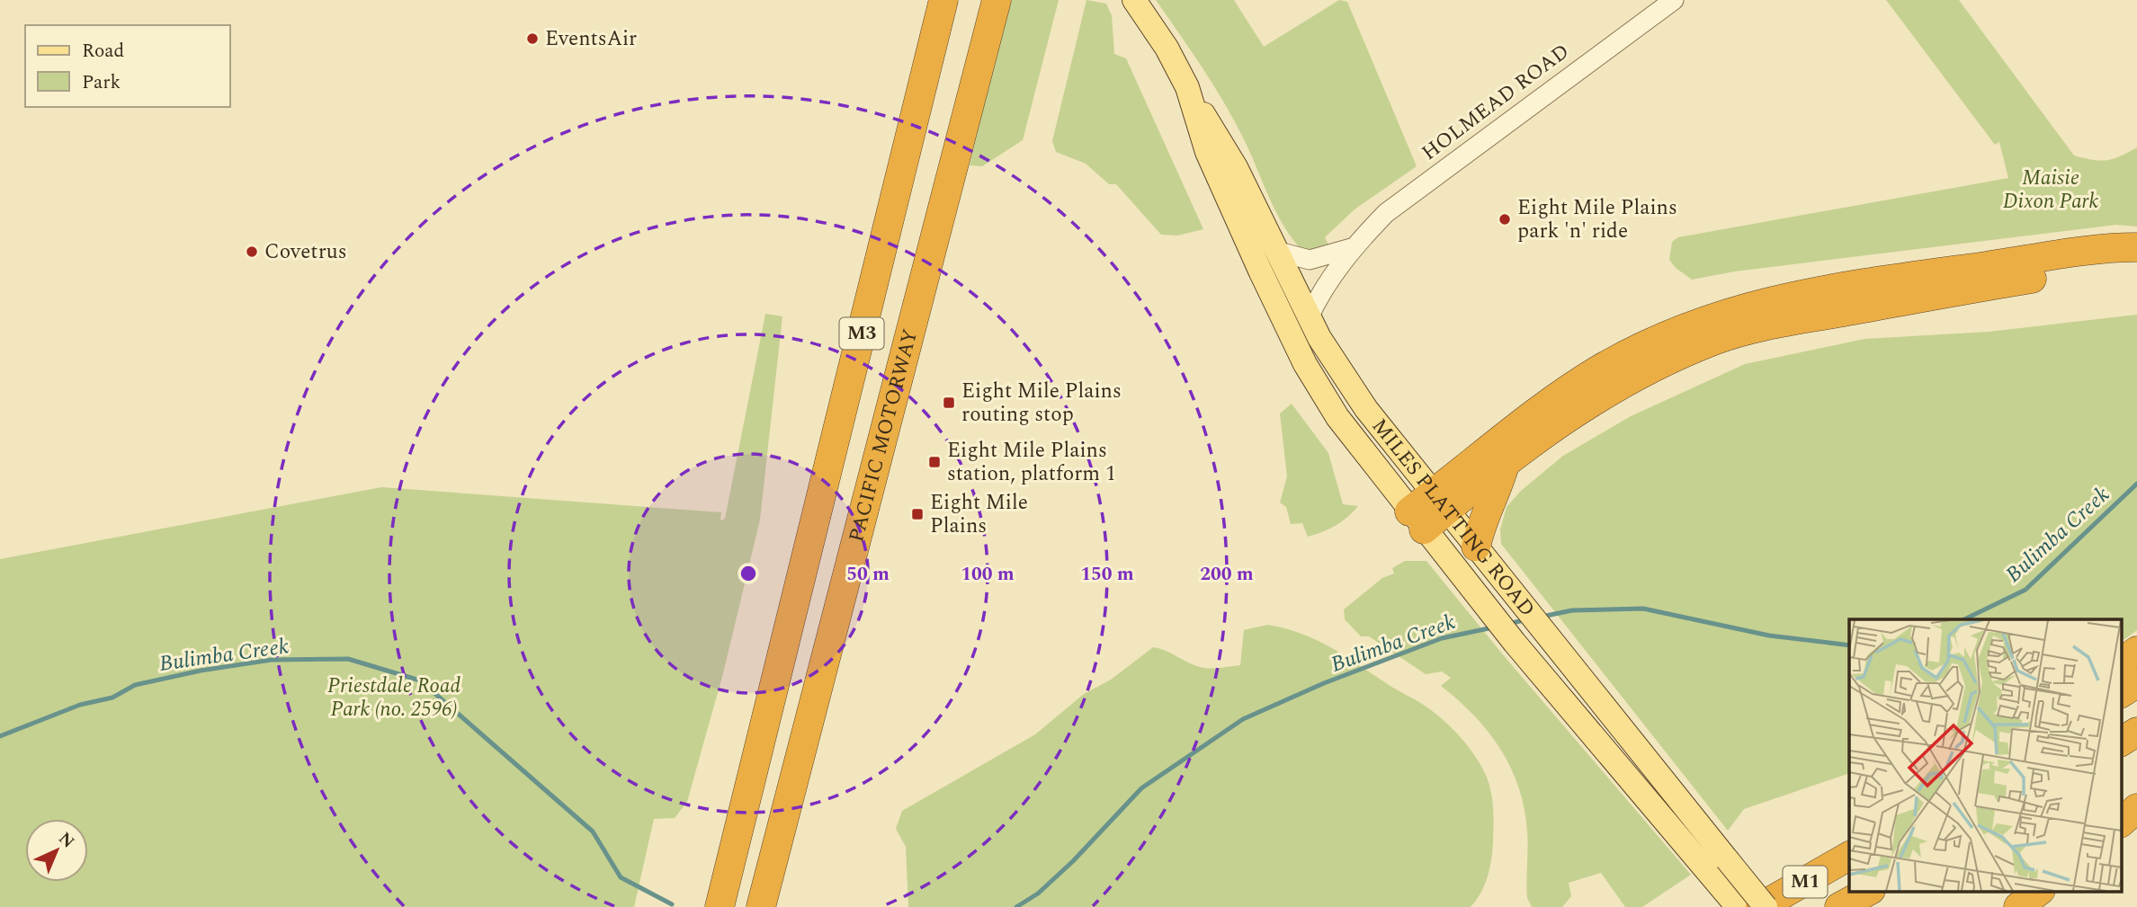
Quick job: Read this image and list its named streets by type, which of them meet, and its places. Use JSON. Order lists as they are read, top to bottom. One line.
{"streets":{"highway":["M3","PACIFIC MOTORWAY","M1"],"main road":["MILES PLATTING ROAD"],"street":["HOLMEAD ROAD"]},"crossings":[["HOLMEAD ROAD","MILES PLATTING ROAD"]],"water":["Bulimba Creek"],"parks":["Maisie Dixon Park","Priestdale Road Park (no. 2596)"],"places":{"other":["EventsAir","Eight Mile Plains park 'n' ride","Covetrus"],"transit":["Eight Mile Plains routing stop","Eight Mile Plains station, platform 1","Eight Mile Plains"]},"legend":["Road","Park"],"north":"top right","rings":["50 m","100 m","150 m","200 m"]}
